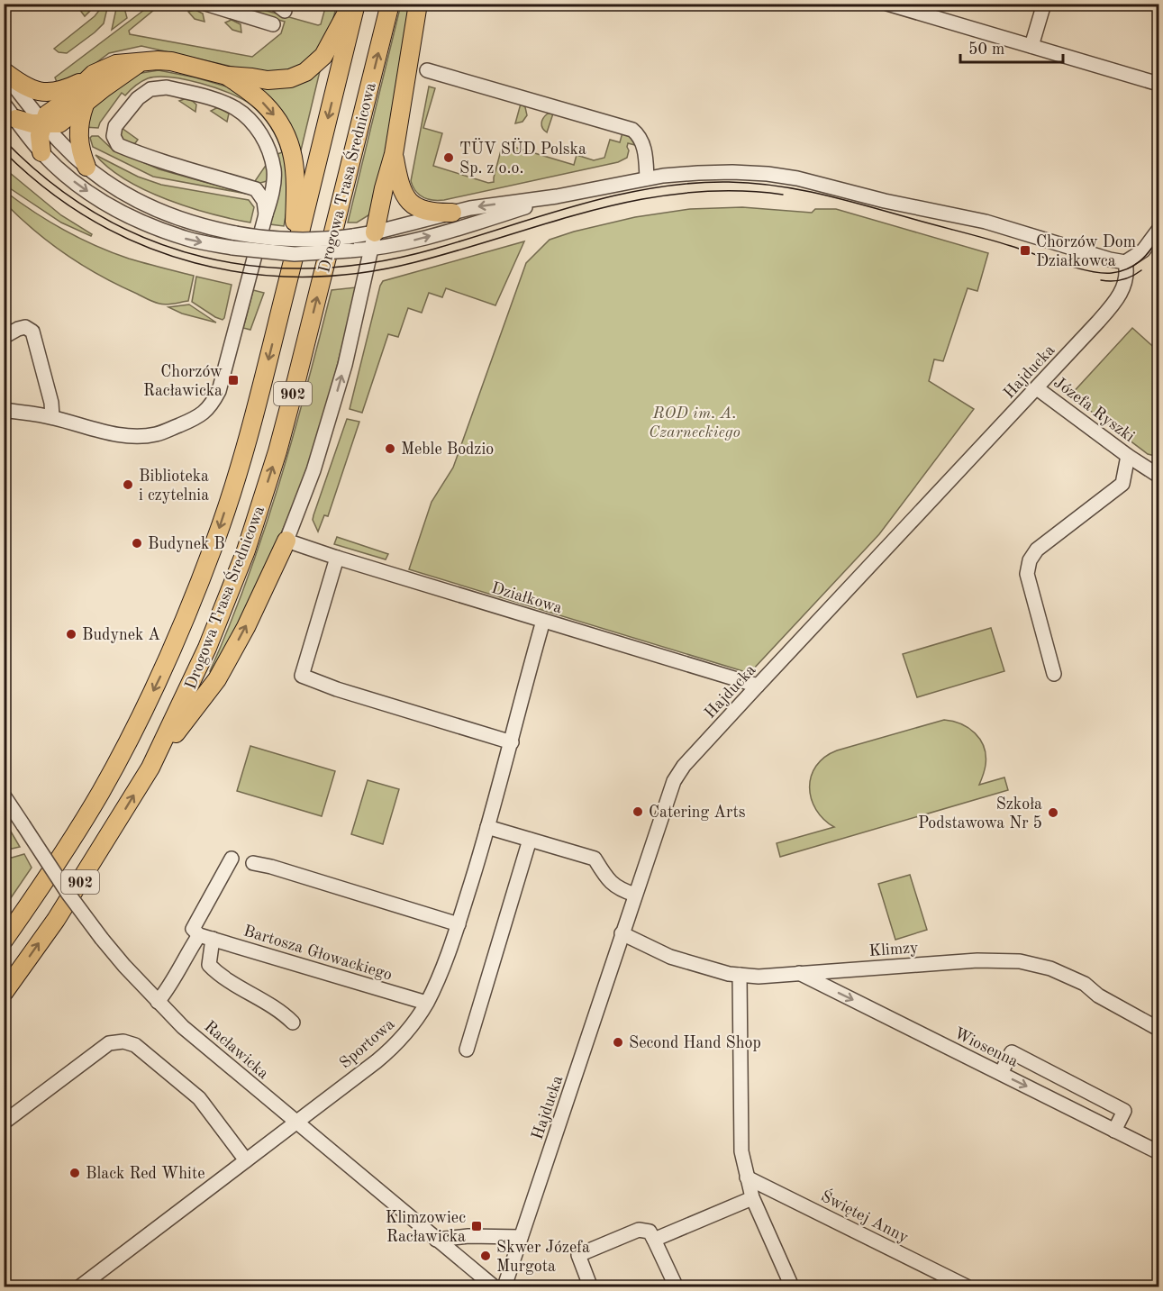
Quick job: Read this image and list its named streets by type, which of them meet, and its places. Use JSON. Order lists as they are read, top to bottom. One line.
{"streets":{"main road":["Drogowa Trasa Średnicowa","902"],"street":["Hajducka","Józefa Ryszki","Działkowa","Klimzy","Bartosza Głowackiego","Sportowa","Wiosenna","Racławicka","Świętej Anny"]},"crossings":[["Hajducka","Józefa Ryszki"],["Hajducka","Działkowa"],["Hajducka","Klimzy"],["Działkowa","Sportowa"],["Klimzy","Wiosenna"],["Bartosza Głowackiego","Sportowa"],["Sportowa","Racławicka"]],"one_way":["Wiosenna"],"parks":["ROD im. A. Czarneckiego"],"places":{"other":["TÜV SÜD Polska Sp. z o.o.","Meble Bodzio","Biblioteka i czytelnia","Budynek B","Budynek A","Catering Arts","Szkoła Podstawowa Nr 5","Second Hand Shop","Black Red White","Skwer Józefa Murgota"],"transit":["Chorzów Dom Działkowca","Chorzów Racławicka","Klimzowiec Racławicka"]},"scale_bar":"50 m"}
